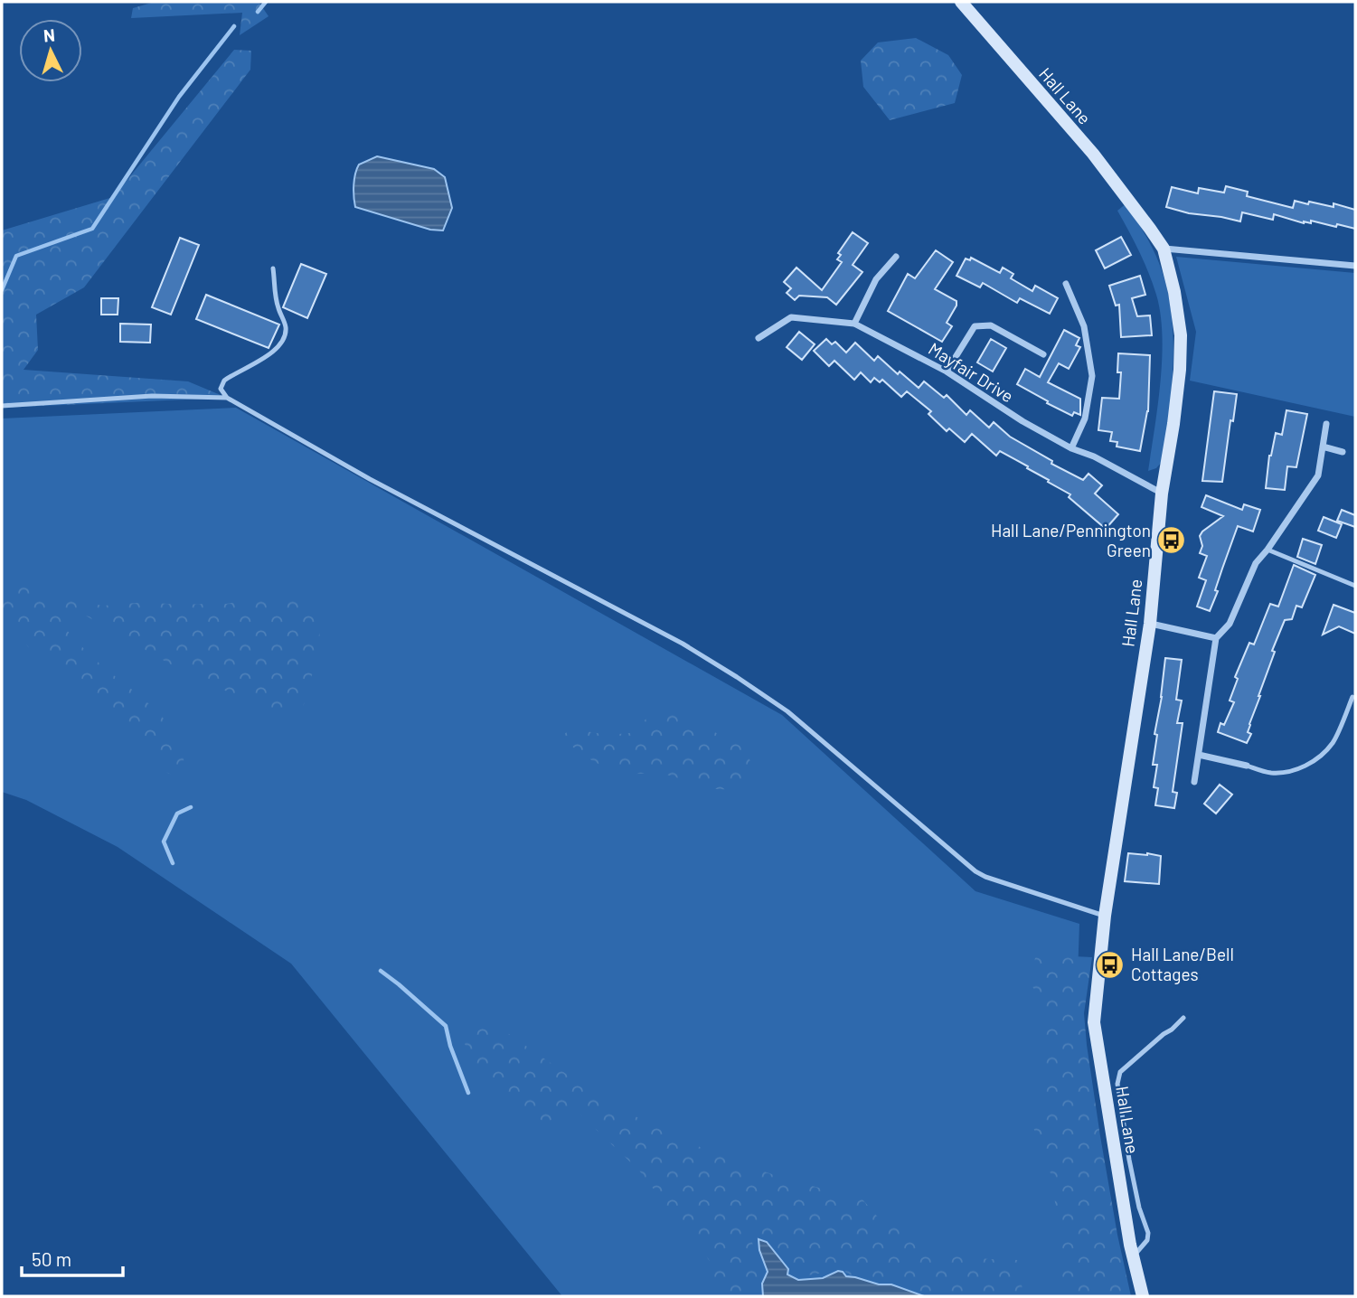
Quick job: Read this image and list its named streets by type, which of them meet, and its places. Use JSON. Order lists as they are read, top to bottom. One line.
{"streets":{"street":["Hall Lane","Mayfair Drive"]},"crossings":[["Hall Lane","Mayfair Drive"]],"places":{"bus stop":["Hall Lane/Pennington Green","Hall Lane/Bell Cottages"]},"scale_bar":"50 m","north":"top"}
